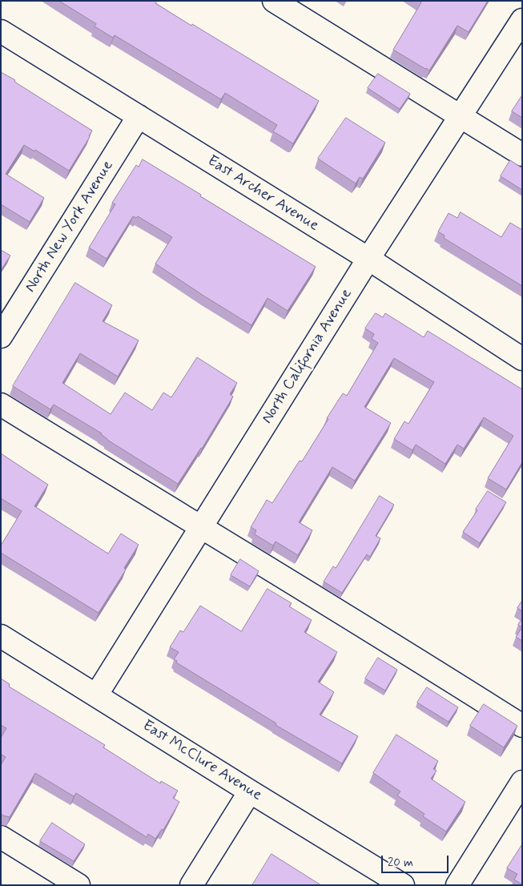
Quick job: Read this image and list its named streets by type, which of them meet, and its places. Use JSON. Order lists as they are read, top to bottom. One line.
{"streets":{"street":["East Archer Avenue","North New York Avenue","North California Avenue","East McClure Avenue"]},"crossings":[["East Archer Avenue","North New York Avenue"],["East Archer Avenue","North California Avenue"],["North California Avenue","East McClure Avenue"]],"scale_bar":"20 m"}
